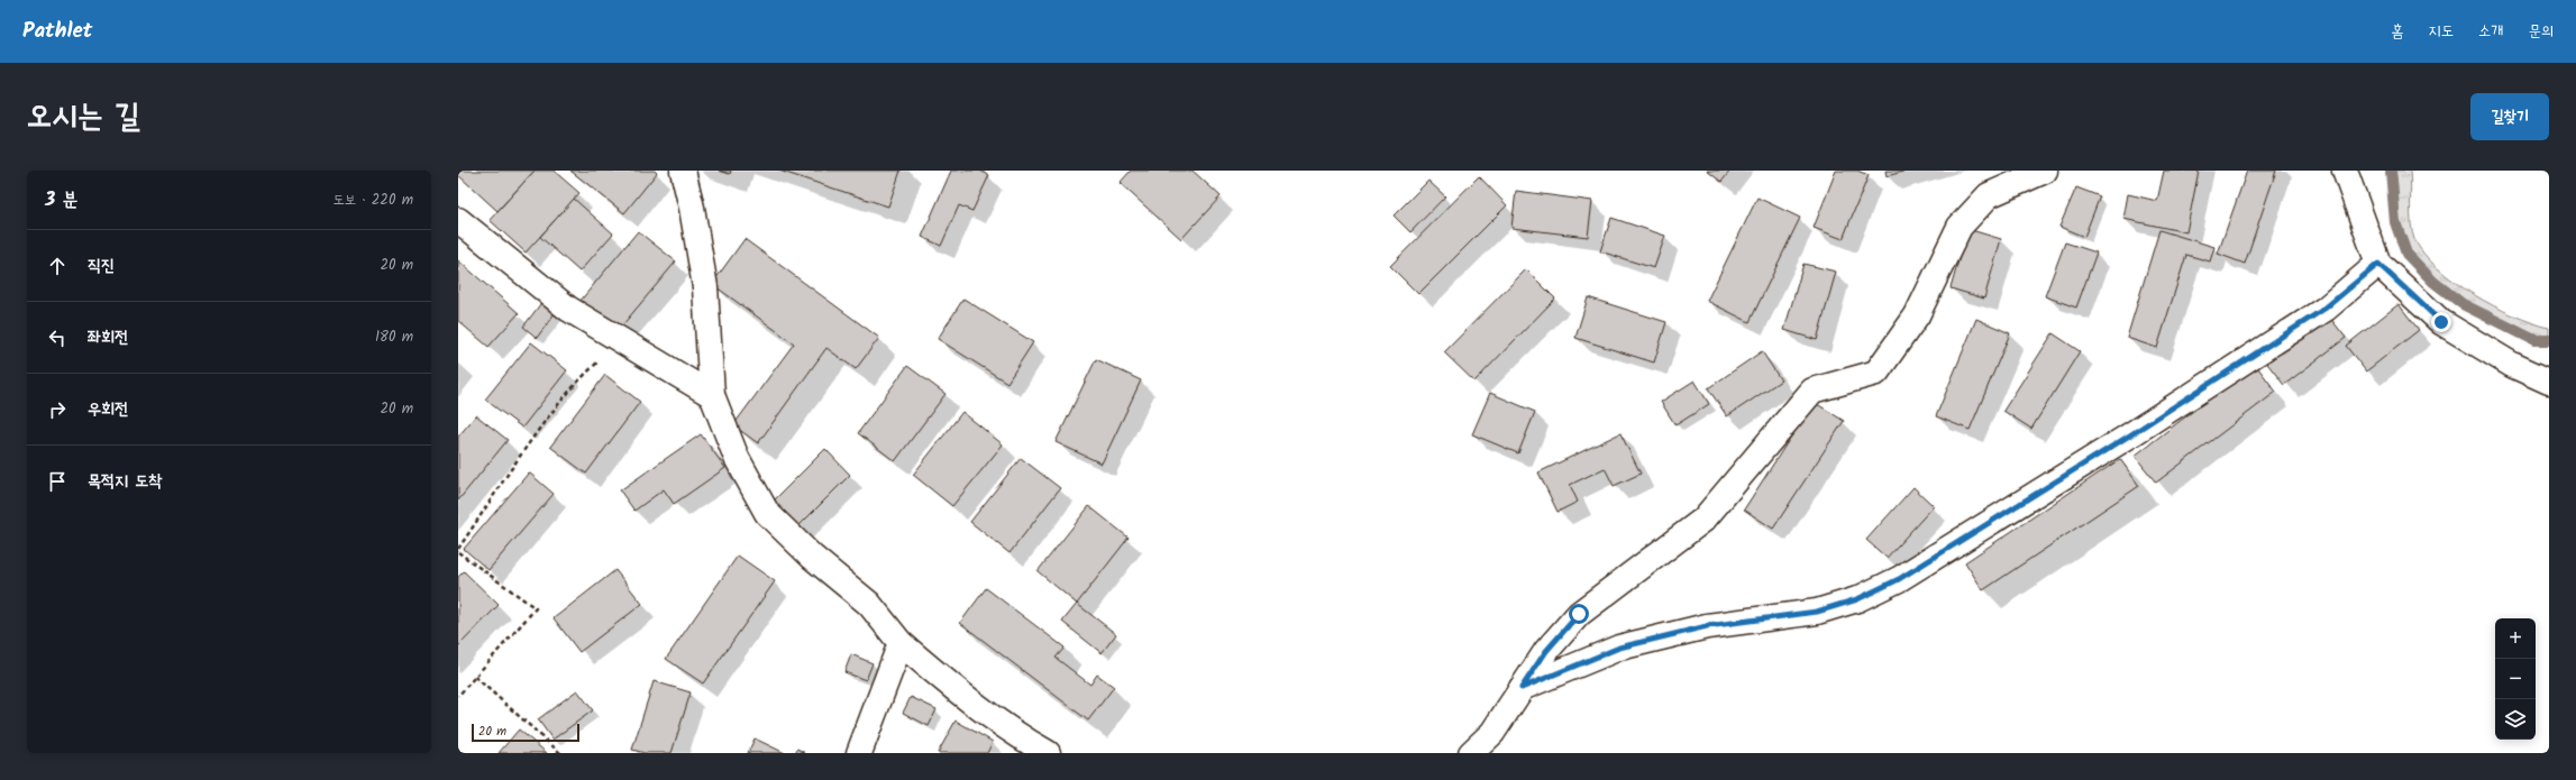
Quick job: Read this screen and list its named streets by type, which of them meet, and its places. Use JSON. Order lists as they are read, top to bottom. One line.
{"scale_bar":"20 m","page":{"header":"Pathlet","nav":["홈","지도","소개","문의"],"title":"오시는 길","buttons":"길찾기","heading":["3 분","도보 · 220 m"],"list":[["직진","20 m"],["좌회전","180 m"],["우회전","20 m"],"목적지 도착"],"map_buttons":["+","−"],"scale":"20 m"}}
